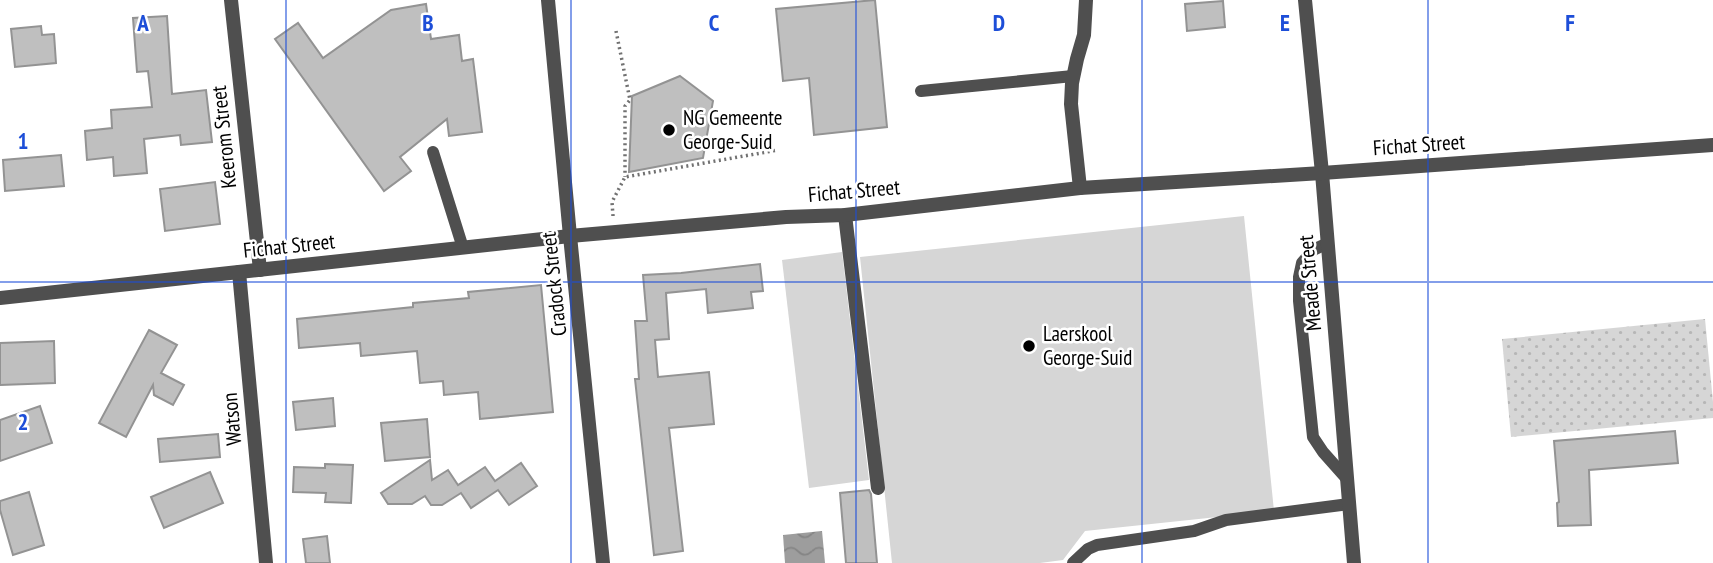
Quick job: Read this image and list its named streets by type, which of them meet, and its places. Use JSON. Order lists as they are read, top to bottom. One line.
{"streets":{"street":["Keerom Street","Fichat Street","Meade Street","Cradock Street","Watson"]},"crossings":[["Keerom Street","Fichat Street"],["Fichat Street","Meade Street"],["Fichat Street","Cradock Street"],["Fichat Street","Watson"]],"places":["NG Gemeente George-Suid","Laerskool George-Suid"],"grid":{"columns":["A","B","C","D","E","F"],"rows":["1","2"]}}
